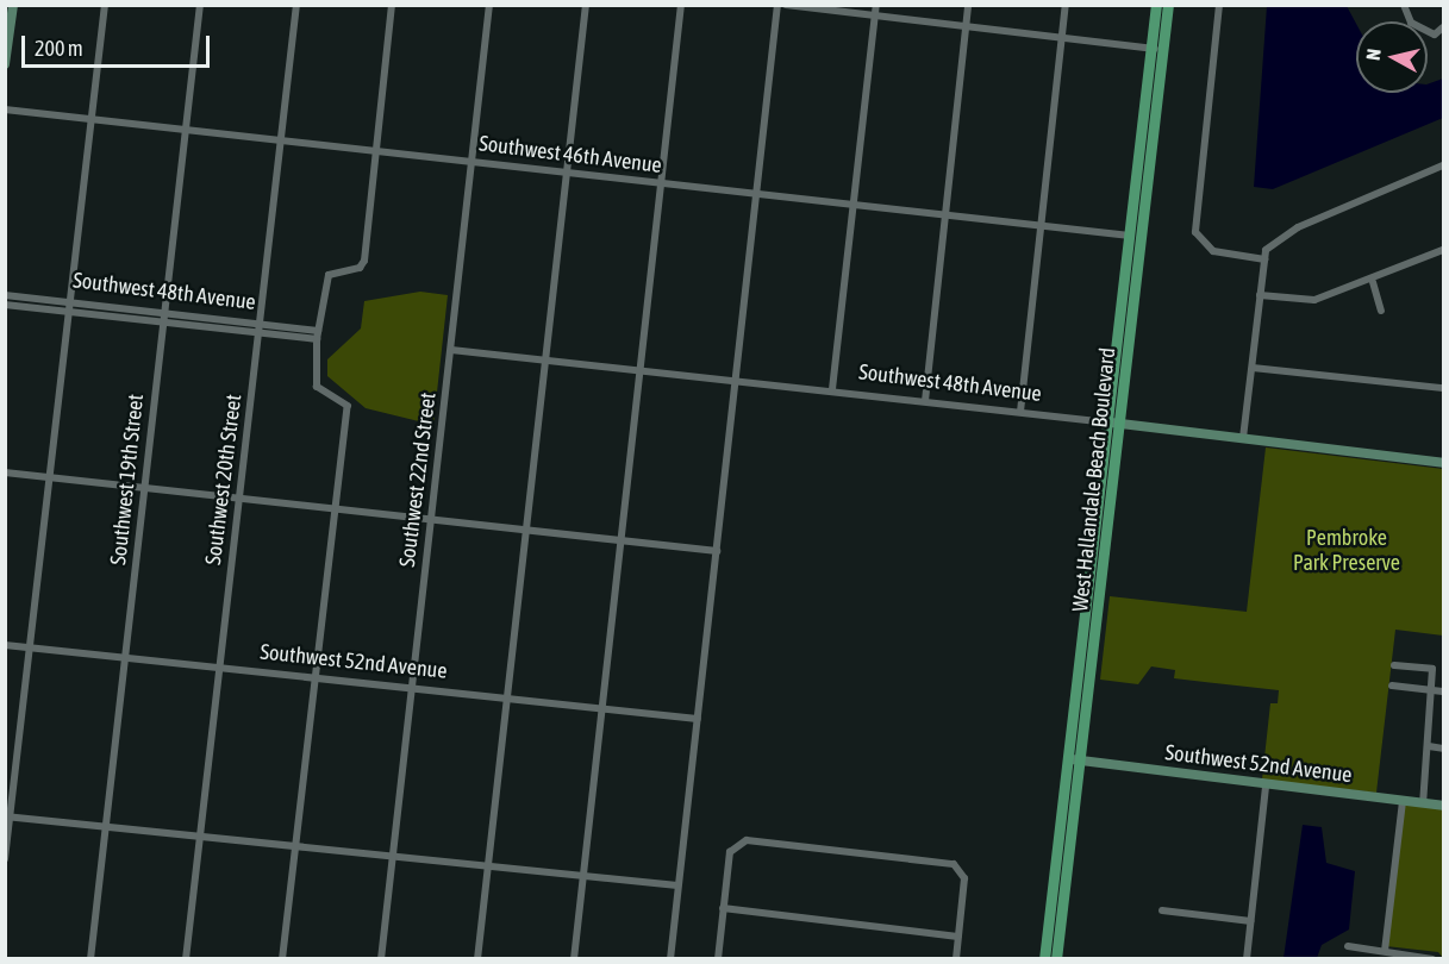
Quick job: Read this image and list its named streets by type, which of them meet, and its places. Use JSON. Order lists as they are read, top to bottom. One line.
{"streets":{"main road":["West Hallandale Beach Boulevard"],"street":["Southwest 46th Avenue","Southwest 48th Avenue","Southwest 19th Street","Southwest 20th Street","Southwest 22nd Street","Southwest 52nd Avenue"]},"crossings":[["Southwest 46th Avenue","Southwest 19th Street"],["Southwest 46th Avenue","Southwest 20th Street"],["Southwest 46th Avenue","Southwest 22nd Street"],["Southwest 46th Avenue","West Hallandale Beach Boulevard"],["Southwest 48th Avenue","Southwest 19th Street"],["Southwest 48th Avenue","Southwest 20th Street"],["Southwest 48th Avenue","Southwest 22nd Street"],["Southwest 48th Avenue","West Hallandale Beach Boulevard"],["Southwest 19th Street","Southwest 52nd Avenue"],["Southwest 20th Street","Southwest 52nd Avenue"],["Southwest 22nd Street","Southwest 52nd Avenue"],["West Hallandale Beach Boulevard","Southwest 52nd Avenue"]],"parks":["Pembroke Park Preserve"],"scale_bar":"200 m","north":"left"}
